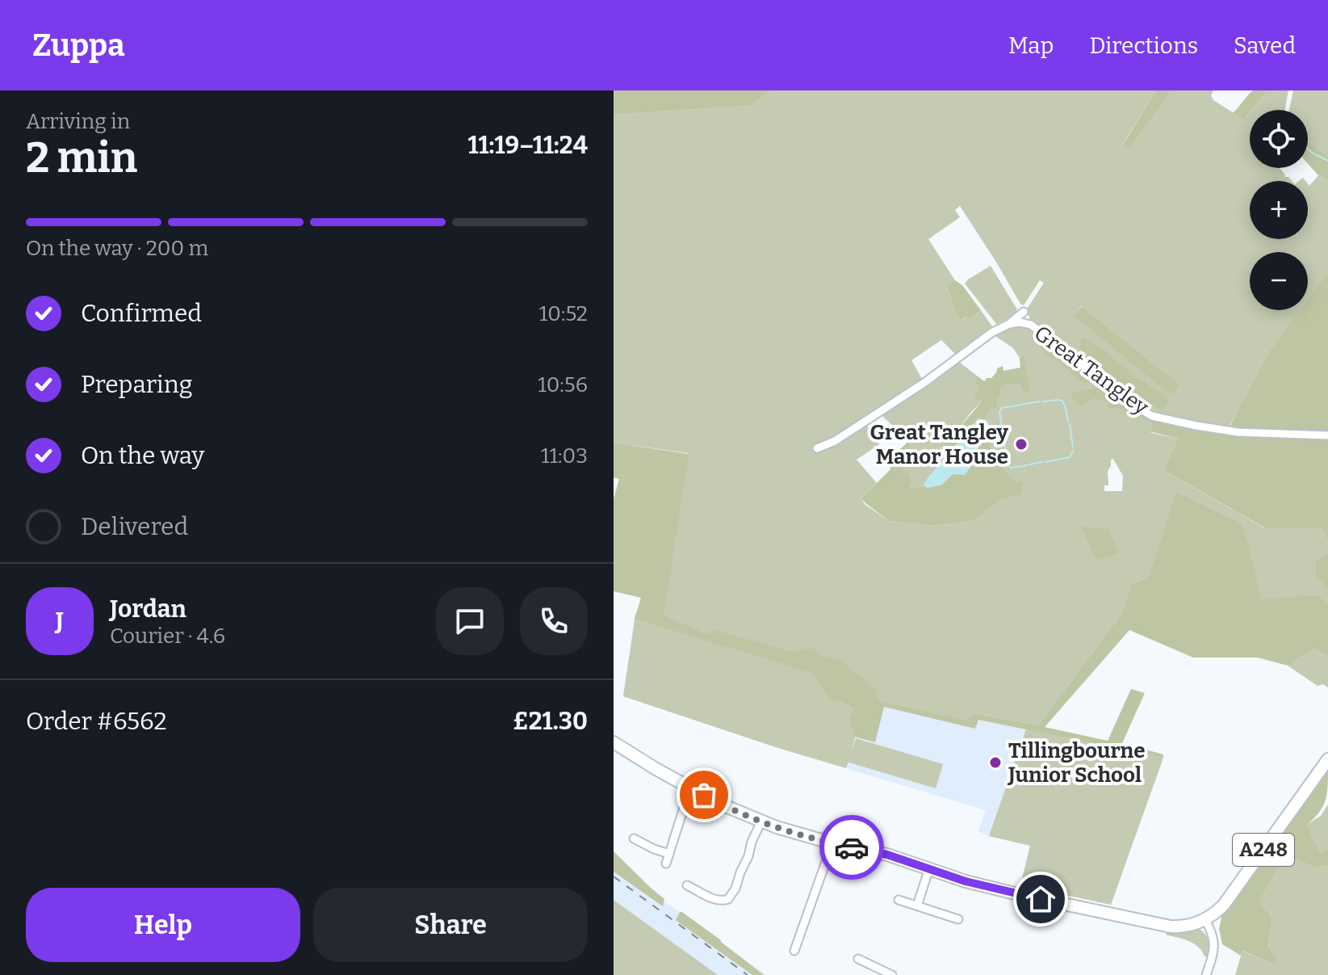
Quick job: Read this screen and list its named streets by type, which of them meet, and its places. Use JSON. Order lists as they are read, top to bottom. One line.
{"streets":{"main road":["A248"],"street":["Great Tangley"]},"places":["Great Tangley Manor House","Tillingbourne Junior School"],"page":{"header":"Zuppa","nav":["Map","Directions","Saved"],"heading":["2 min","Arriving in","11:19–11:24"],"panel":["Jordan","Courier · 4.6","Order #6562","£21.30"],"map_buttons":["+","−"],"bar":"On the way · 200 m","list":[["Confirmed","10:52"],["Preparing","10:56"],["On the way","11:03"],"Delivered"],"round":"J","buttons":["Help","Share"]}}
